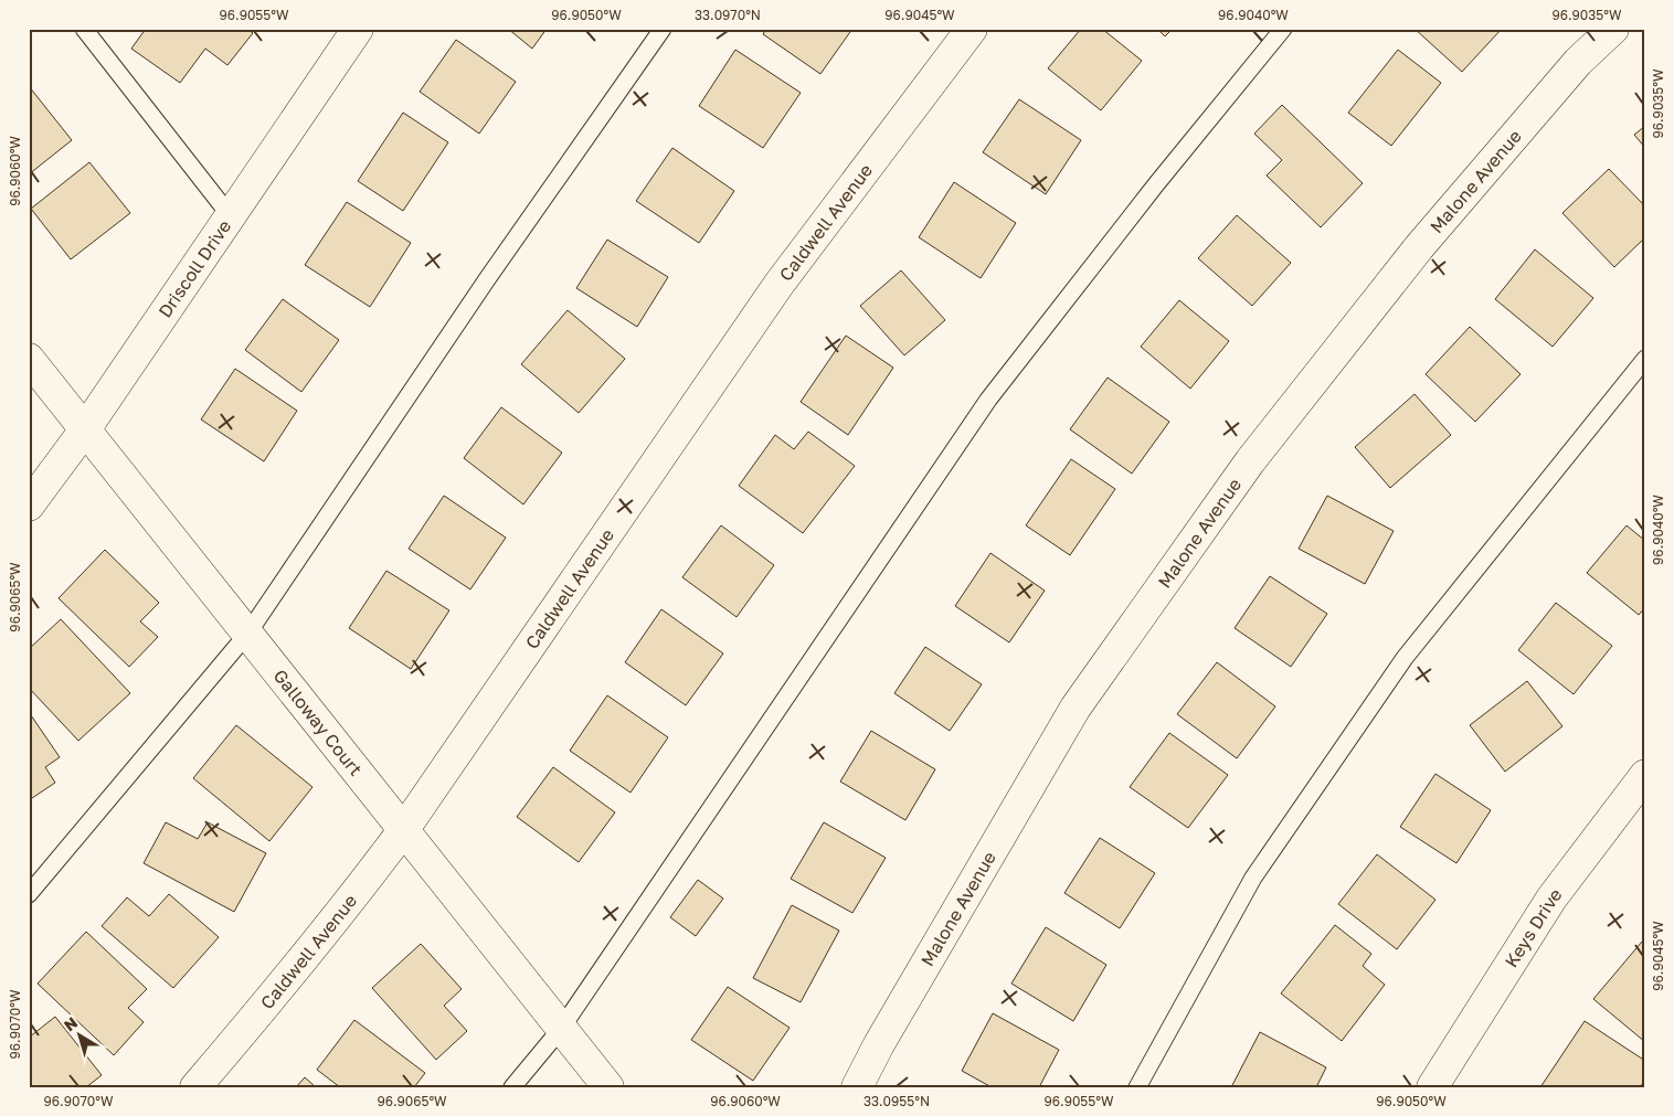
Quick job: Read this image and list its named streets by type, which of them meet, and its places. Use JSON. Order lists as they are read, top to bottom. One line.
{"streets":{"street":["Malone Avenue","Caldwell Avenue","Driscoll Drive","Galloway Court","Keys Drive"]},"crossings":[["Caldwell Avenue","Galloway Court"],["Driscoll Drive","Galloway Court"]],"north":"top left","coordinates":["96.9055°W","96.9050°W","33.0970°N","96.9045°W","96.9040°W","96.9035°W","96.9060°W","96.9065°W","96.9070°W","33.0955°N"]}
